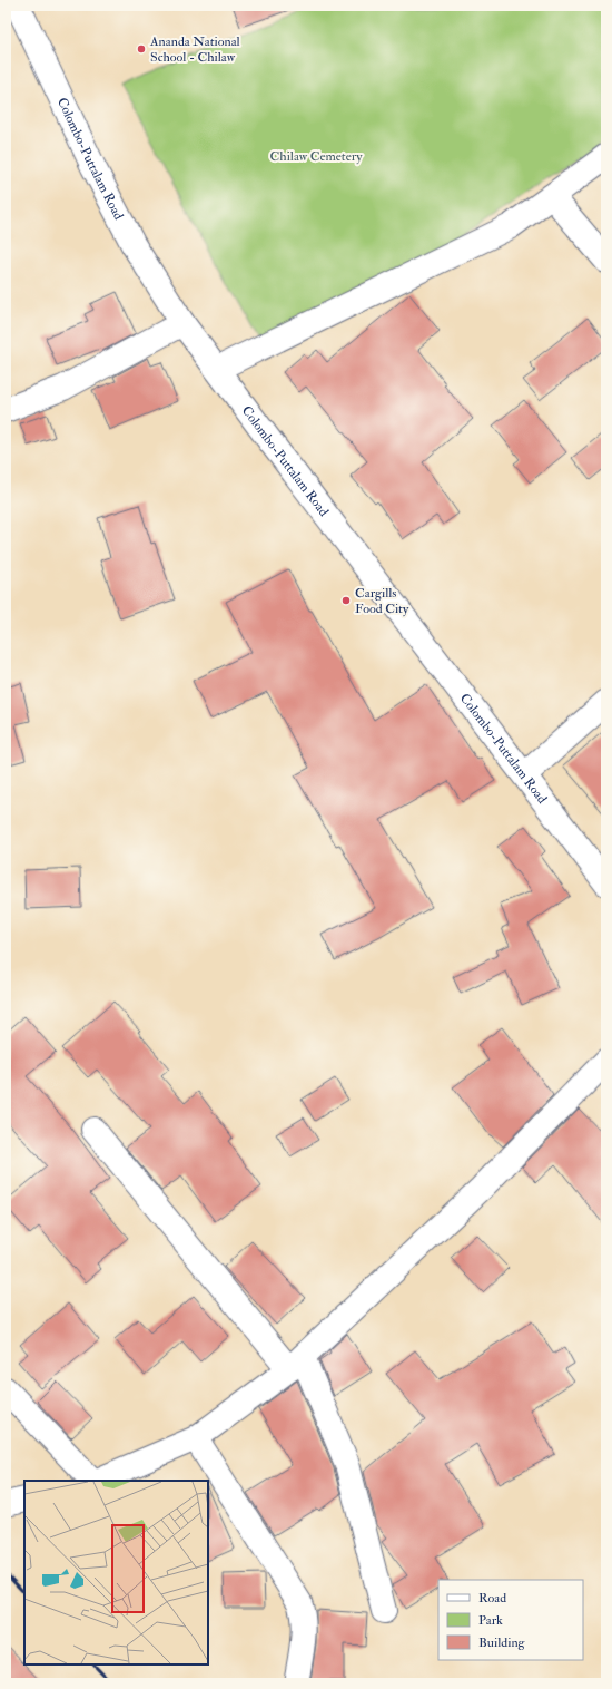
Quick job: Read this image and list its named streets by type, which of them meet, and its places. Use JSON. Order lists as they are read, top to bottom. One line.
{"streets":{"main road":["Colombo-Puttalam Road"]},"parks":["Chilaw Cemetery"],"places":["Ananda National School - Chilaw","Cargills Food City"],"legend":["Road","Park","Building"]}
